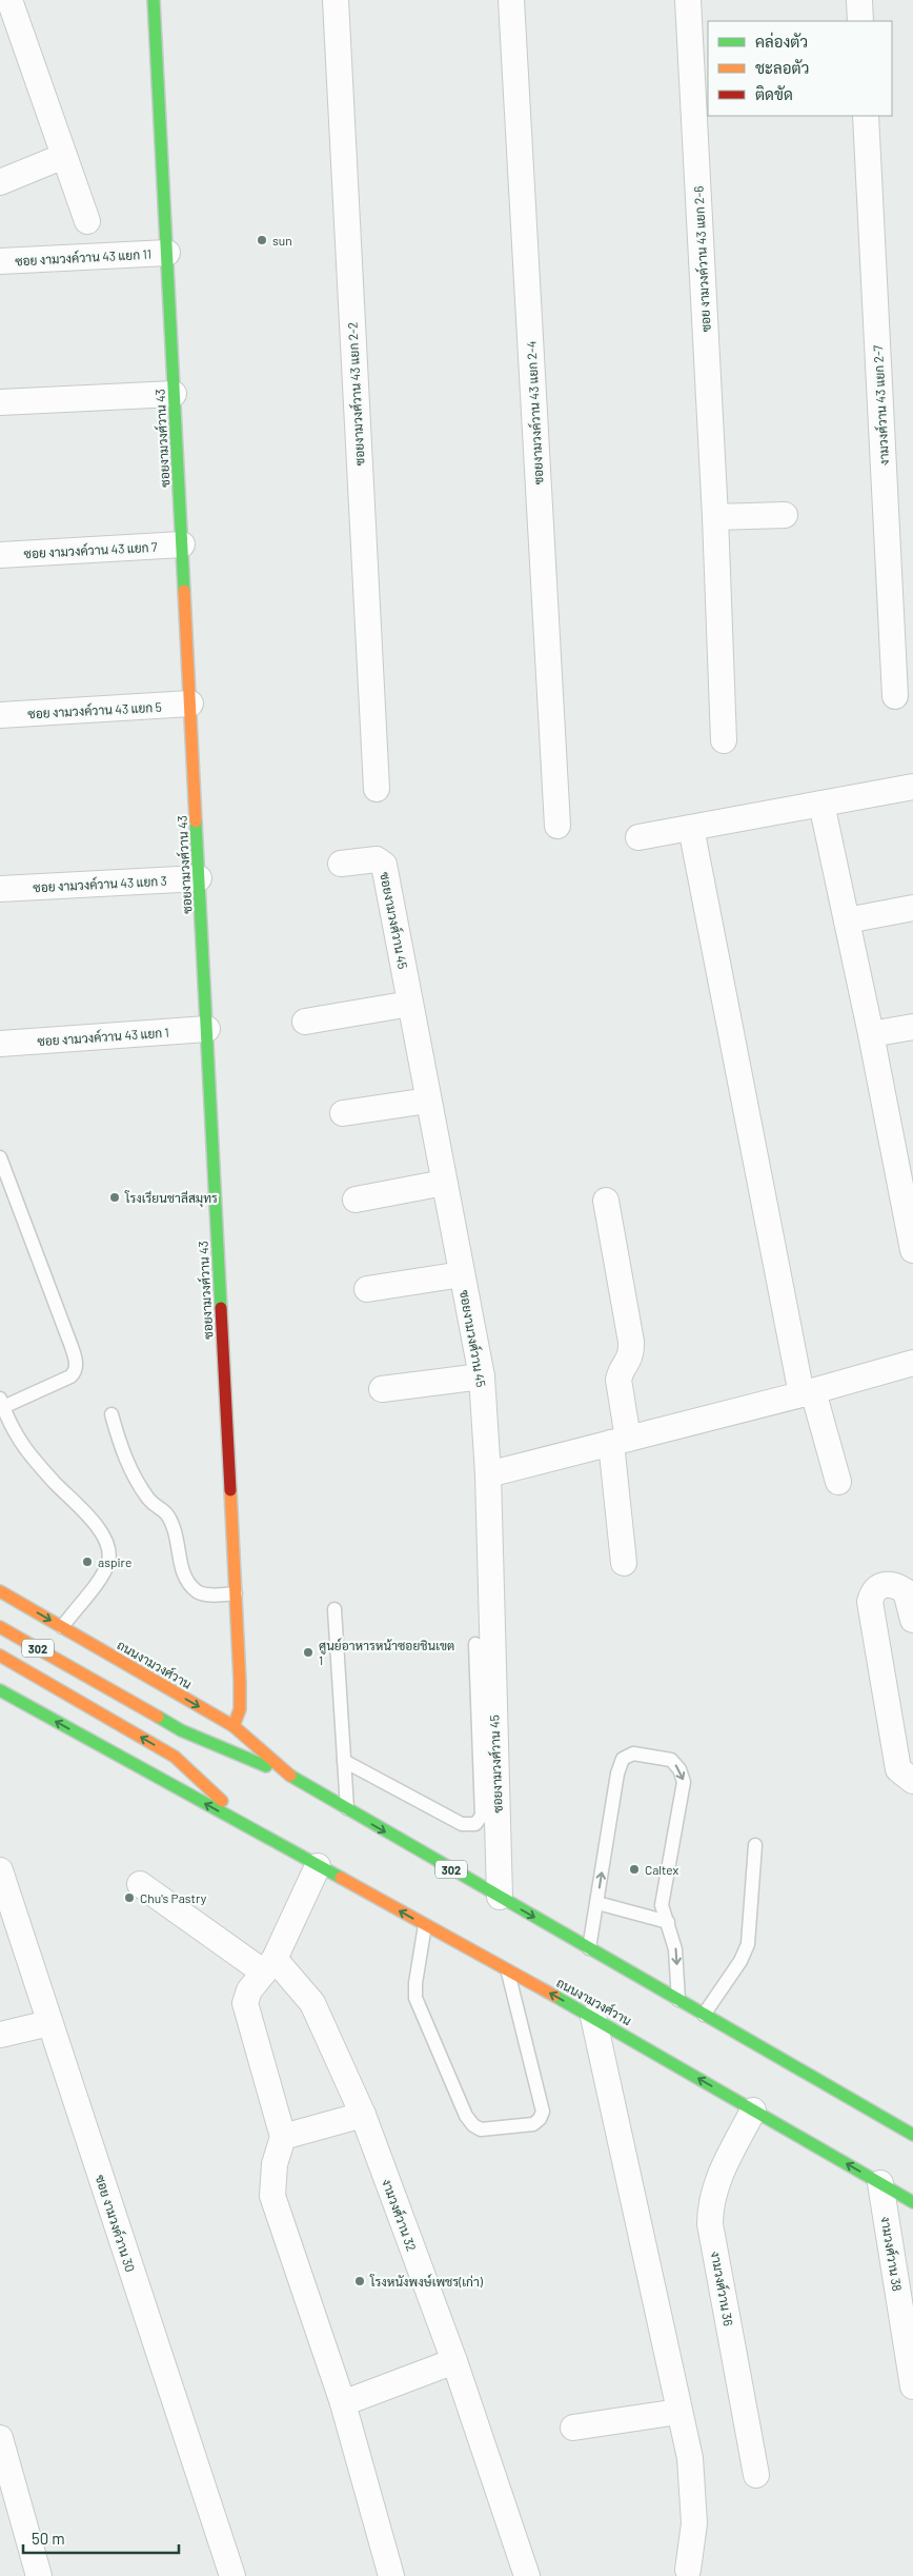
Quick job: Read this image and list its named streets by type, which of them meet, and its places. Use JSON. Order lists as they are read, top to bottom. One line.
{"streets":{"main road":["ซอยงามวงศ์วาน 43","302","ถนนงามวงศ์วาน"],"street":["ซอย งามวงค์วาน 43 แยก 11","ซอย งามวงค์วาน 43 แยก 2-6","ซอยงามวงศ์วาน 43 แยก 2-2","งามวงศ์วาน 43 แยก 2-7","ซอยงามวงค์วาน 43 แยก 2-4","ซอย งามวงค์วาน 43 แยก 7","ซอย งามวงค์วาน 43 แยก 5","ซอย งามวงค์วาน 43 แยก 3","ซอยงามวงศ์วาน 45","ซอย งามวงค์วาน 43 แยก 1","งามวงศ์วาน 32","ซอย งามวงค์วาน 30","งามวงศ์วาน 38","งามวงศ์วาน 36"]},"crossings":[["ซอย งามวงค์วาน 43 แยก 11","ซอยงามวงศ์วาน 43"],["ซอยงามวงศ์วาน 43","ซอย งามวงค์วาน 43 แยก 7"],["ซอยงามวงศ์วาน 43","ซอย งามวงค์วาน 43 แยก 5"],["ซอยงามวงศ์วาน 43","ซอย งามวงค์วาน 43 แยก 3"],["ซอยงามวงศ์วาน 43","ซอย งามวงค์วาน 43 แยก 1"],["ซอยงามวงศ์วาน 43","ถนนงามวงศ์วาน"],["ซอยงามวงศ์วาน 45","ถนนงามวงศ์วาน"],["ถนนงามวงศ์วาน","งามวงศ์วาน 38"],["ถนนงามวงศ์วาน","งามวงศ์วาน 36"]],"places":["sun","โรงเรียนชาลีสมุทร","aspire","ศูนย์อาหารหน้าซอยชินเขต 1","Caltex","Chu's Pastry","โรงหนังพงษ์เพชร(เก่า)"],"legend":["คล่องตัว","ชะลอตัว","ติดขัด"],"scale_bar":"50 m"}
